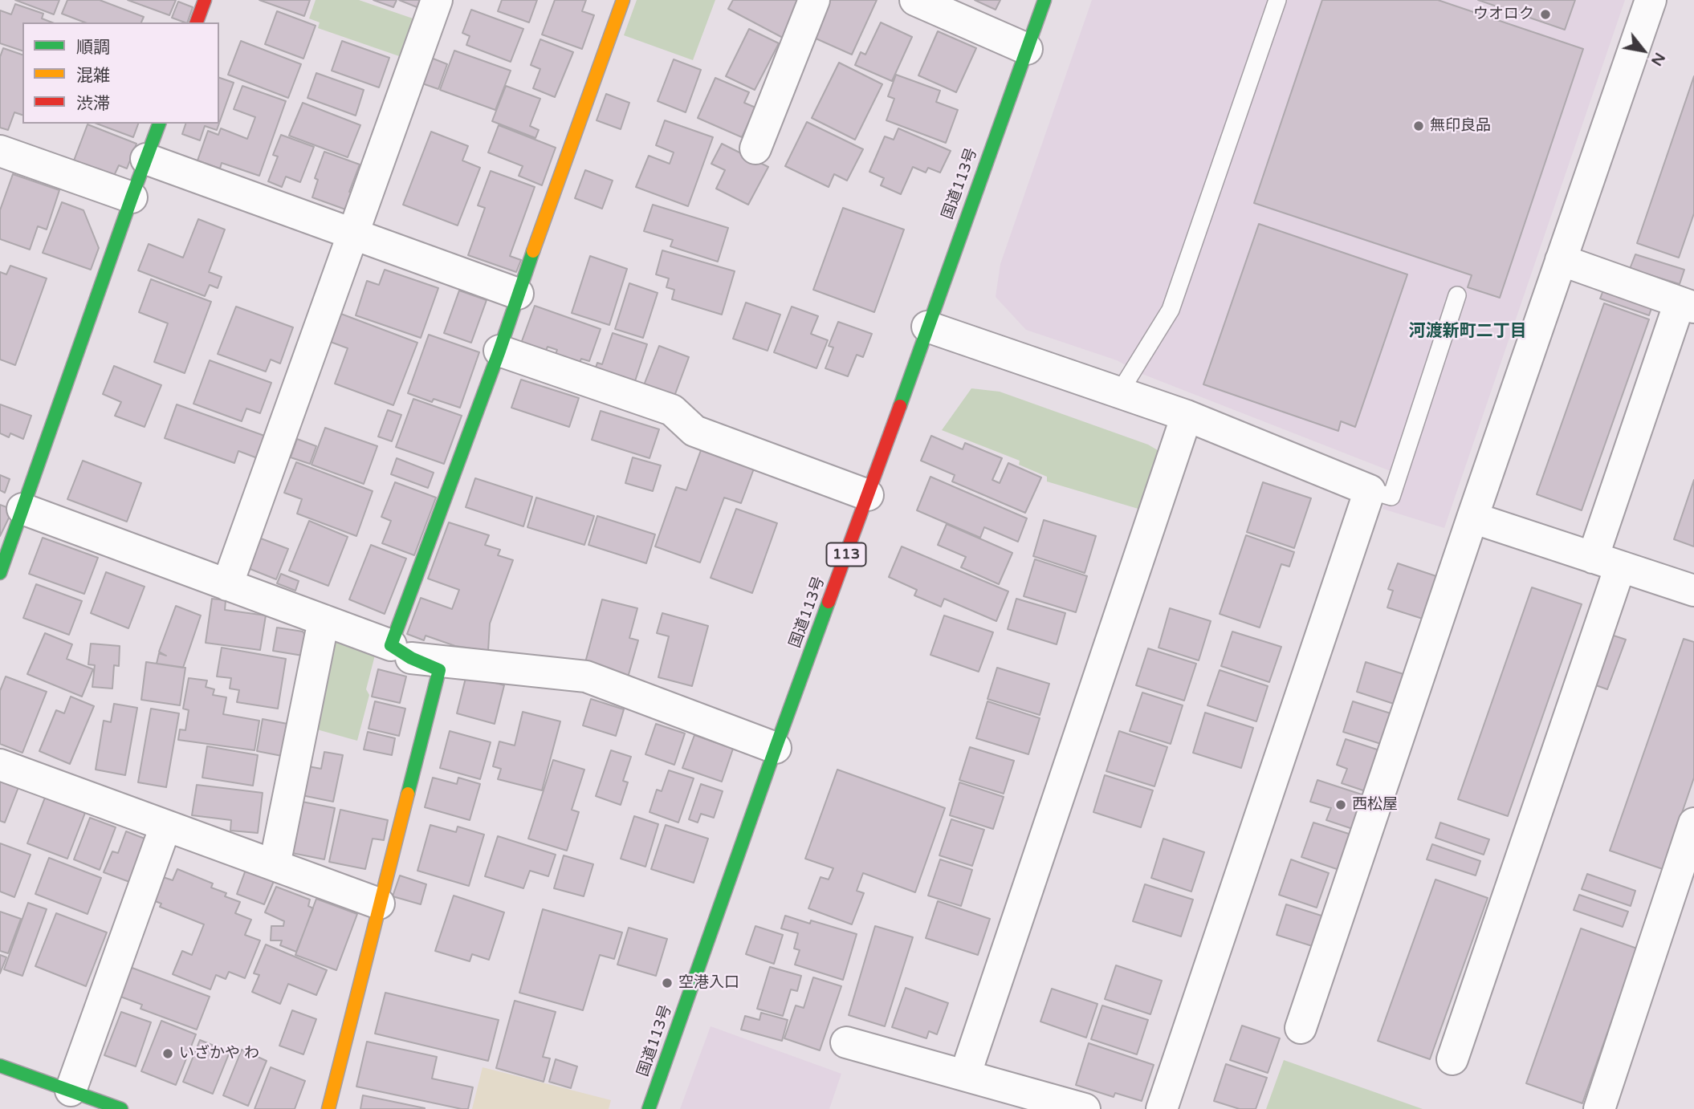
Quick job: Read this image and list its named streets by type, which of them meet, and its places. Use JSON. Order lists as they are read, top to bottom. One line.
{"streets":{"main road":["国道113号","113"]},"districts":["河渡新町二丁目"],"places":["ウオロク","無印良品","西松屋","空港入口","いざかや わ"],"legend":["順調","混雑","渋滞"],"north":"bottom right"}
